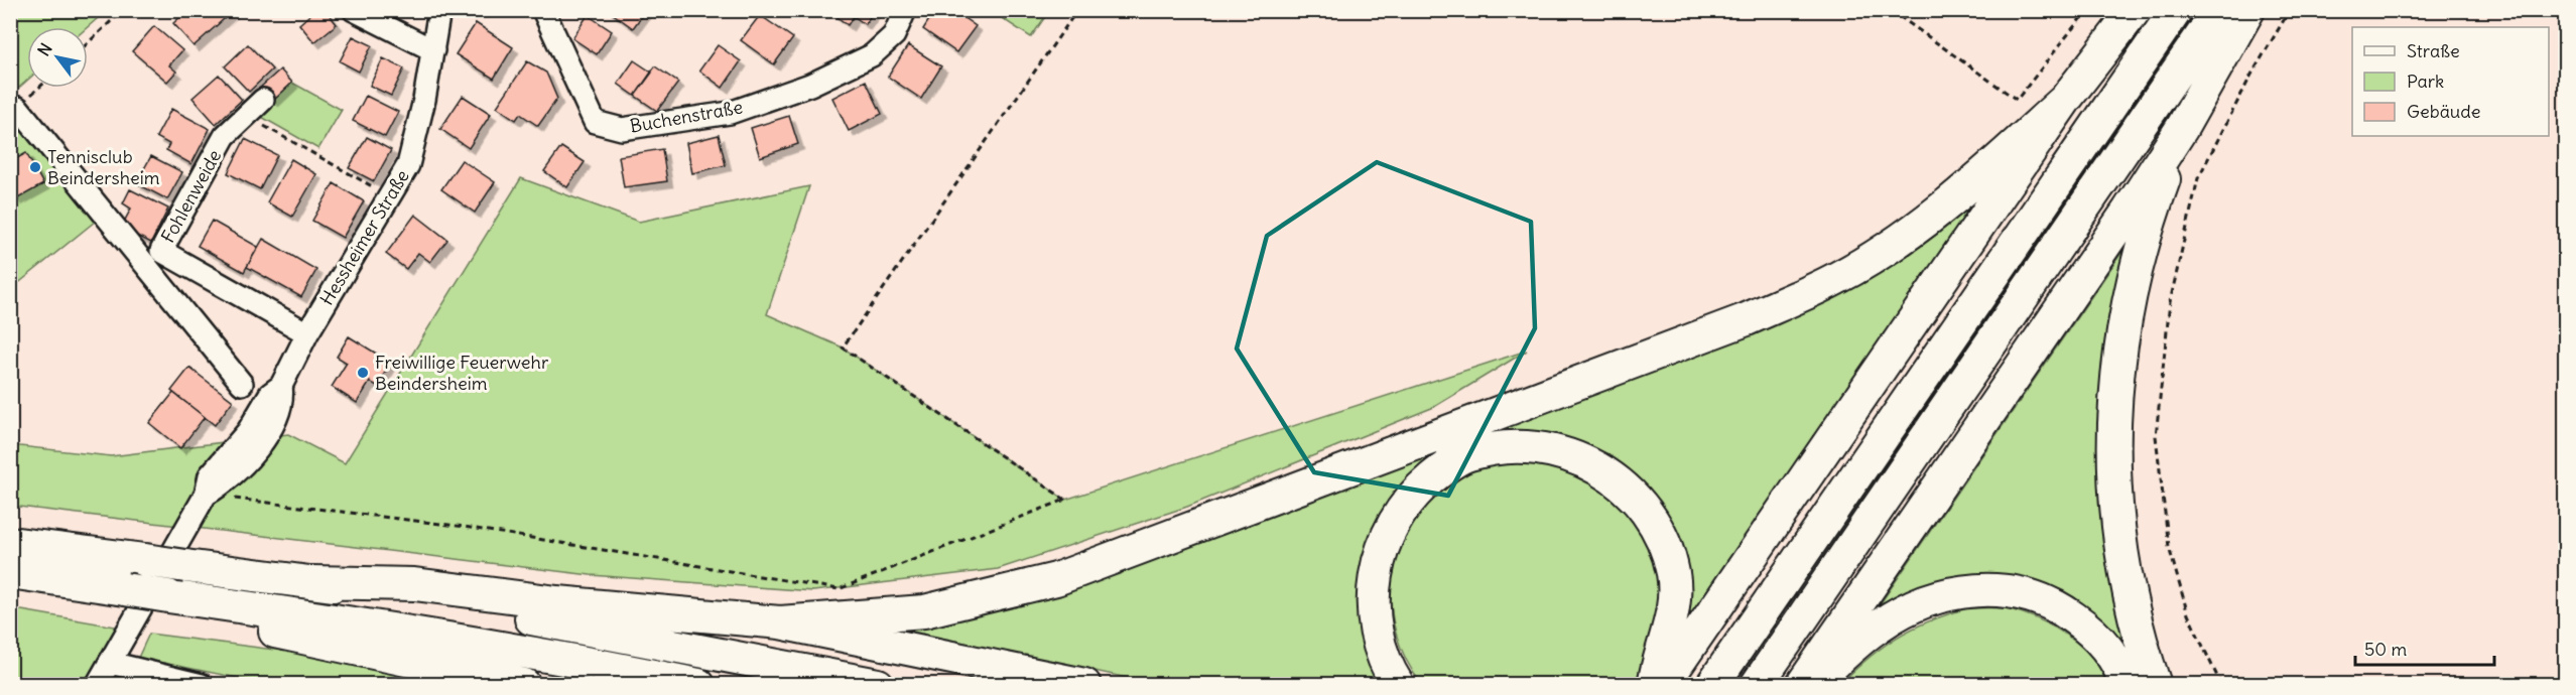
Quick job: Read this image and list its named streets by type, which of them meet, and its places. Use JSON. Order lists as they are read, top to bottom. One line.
{"streets":{"street":["Buchenstraße","Fohlenweide","Hessheimer Straße"]},"crossings":[["Fohlenweide","Hessheimer Straße"]],"places":["Tennisclub Beindersheim","Freiwillige Feuerwehr Beindersheim"],"legend":["Straße","Park","Gebäude"],"scale_bar":"50 m","north":"top left"}
